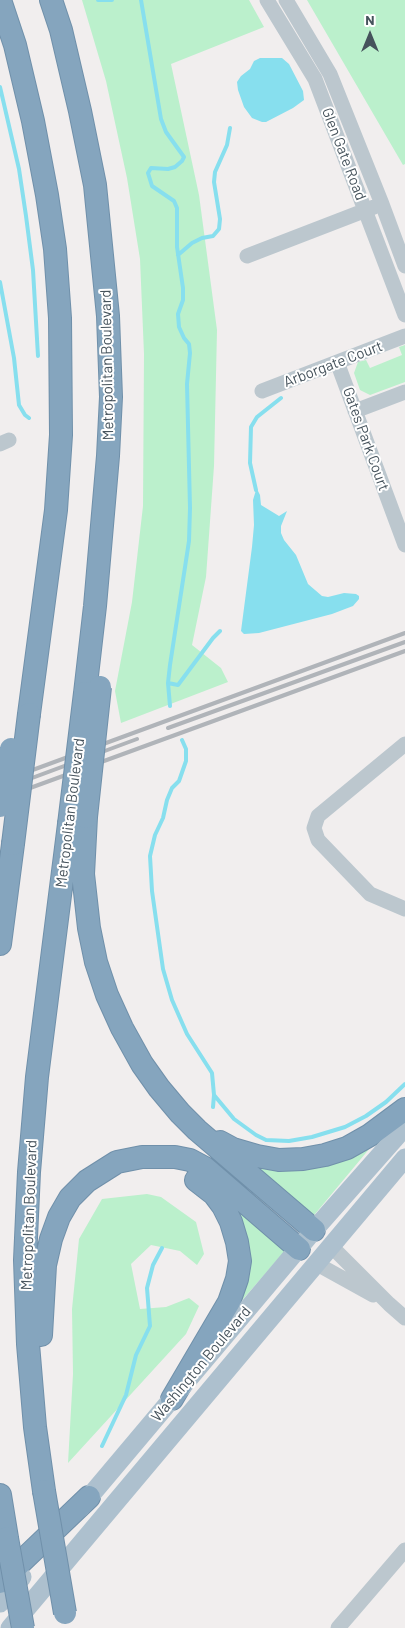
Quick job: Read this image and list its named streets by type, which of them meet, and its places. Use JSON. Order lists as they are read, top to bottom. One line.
{"streets":{"highway":["Metropolitan Boulevard"],"main road":["Washington Boulevard"],"street":["Glen Gate Road","Arborgate Court","Gates Park Court"]},"crossings":[["Arborgate Court","Gates Park Court"]],"north":"top"}
